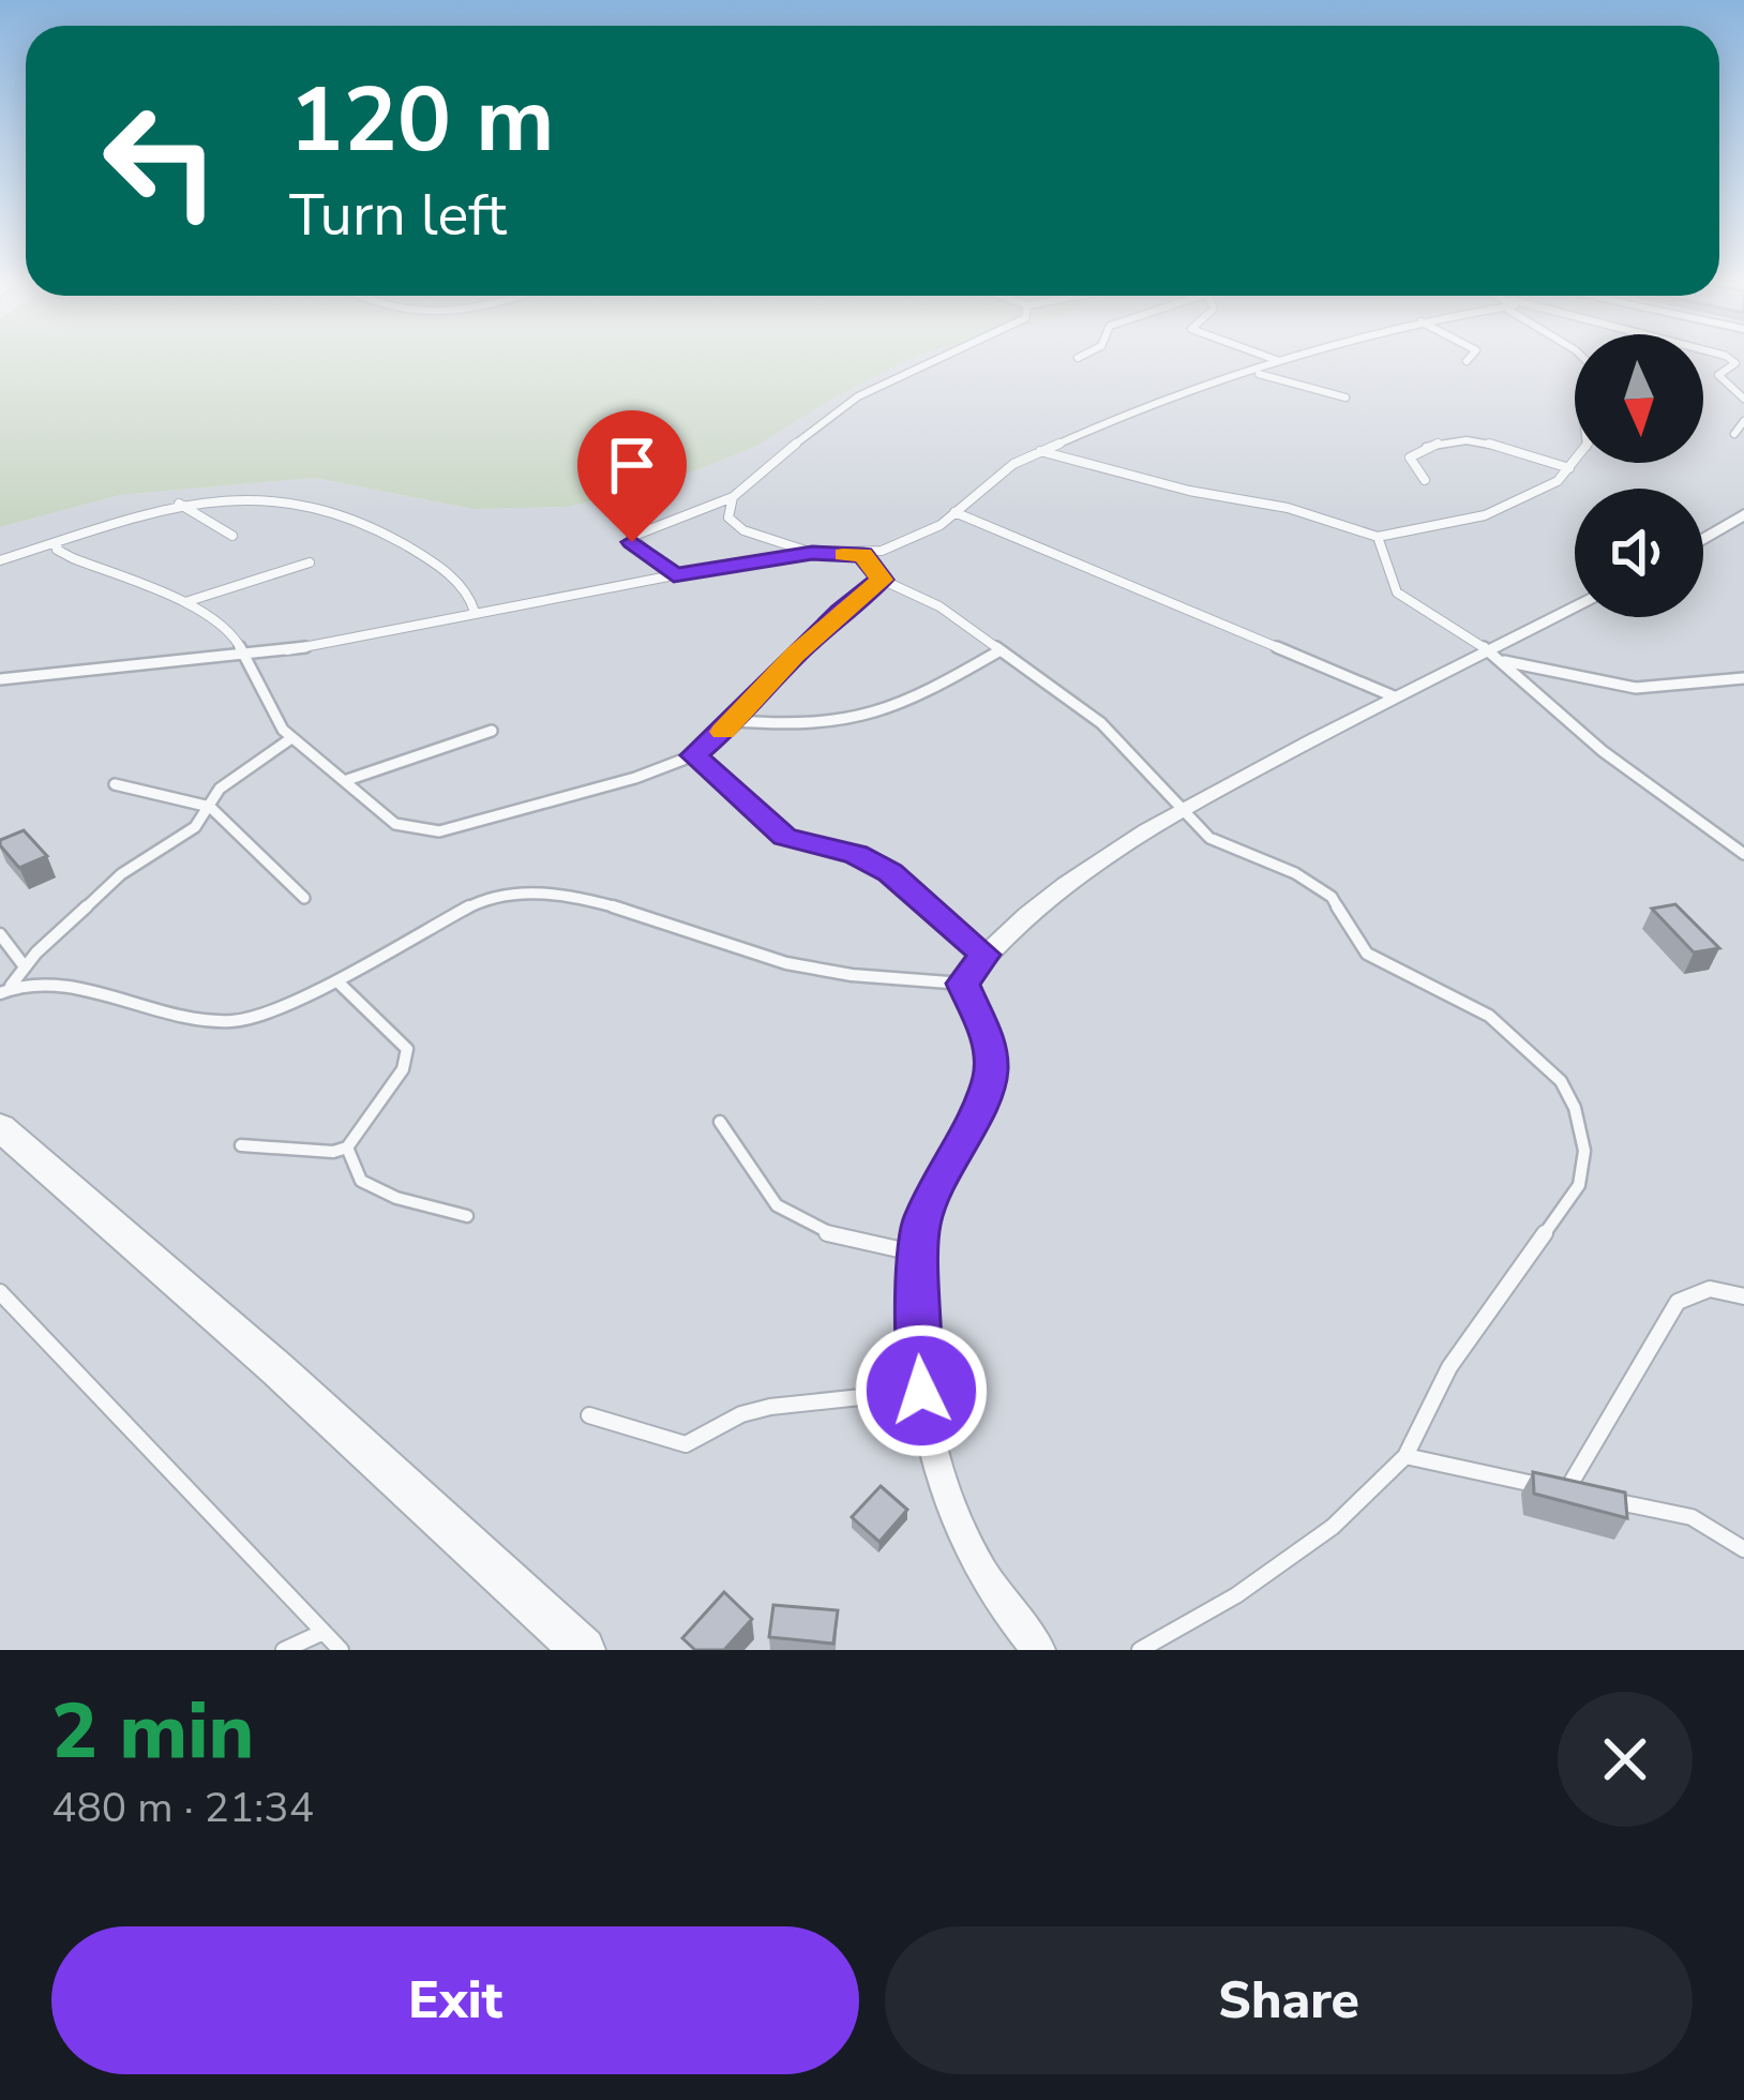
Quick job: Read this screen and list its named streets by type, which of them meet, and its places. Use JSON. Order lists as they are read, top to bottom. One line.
{"north":"bottom","page":{"turn":["120 m","Turn left"],"heading":["2 min","480 m · 21:34"],"buttons":["Exit","Share"]}}
